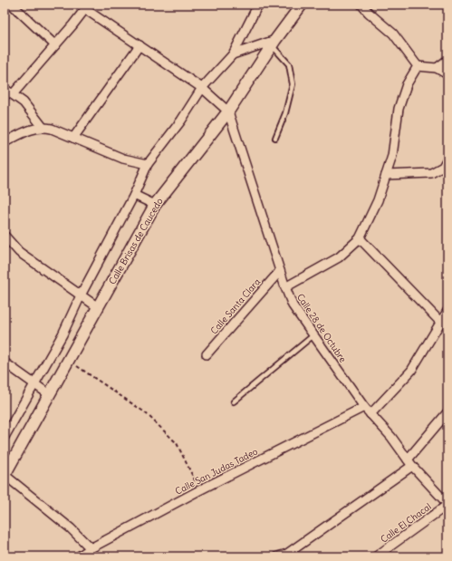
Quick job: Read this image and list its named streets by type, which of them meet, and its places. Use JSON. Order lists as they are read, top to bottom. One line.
{"streets":{"street":["Calle Brisas de Caucedo","Calle Santa Clara","Calle 28 de Octubre","Calle San Judas Tadeo","Calle El Chacal"]},"crossings":[["Calle Brisas de Caucedo","Calle 28 de Octubre"],["Calle Santa Clara","Calle 28 de Octubre"],["Calle 28 de Octubre","Calle San Judas Tadeo"],["Calle 28 de Octubre","Calle El Chacal"]]}
